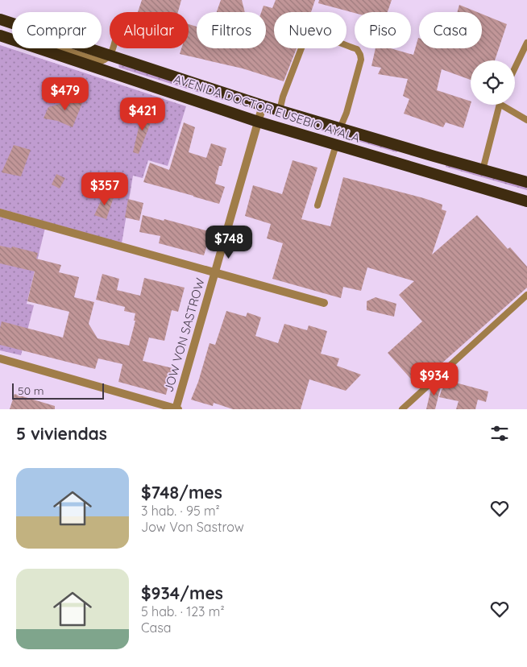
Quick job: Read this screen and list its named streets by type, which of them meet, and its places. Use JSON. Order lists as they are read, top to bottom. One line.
{"streets":{"highway":["AVENIDA DOCTOR EUSEBIO AYALA"],"street":["JOW VON SASTROW"]},"crossings":[["AVENIDA DOCTOR EUSEBIO AYALA","JOW VON SASTROW"]],"scale_bar":"50 m","page":{"chip":["Comprar","Alquilar","Filtros","Nuevo","Piso","Casa"],"price":["$479","$421","$357","$748","$934"],"scale":"50 m","heading":"5 viviendas","list":[{"name":"$748/mes","note":"3 hab. · 95 m² · Jow Von Sastrow"},{"name":"$934/mes","note":"5 hab. · 123 m² · Casa"}]}}
